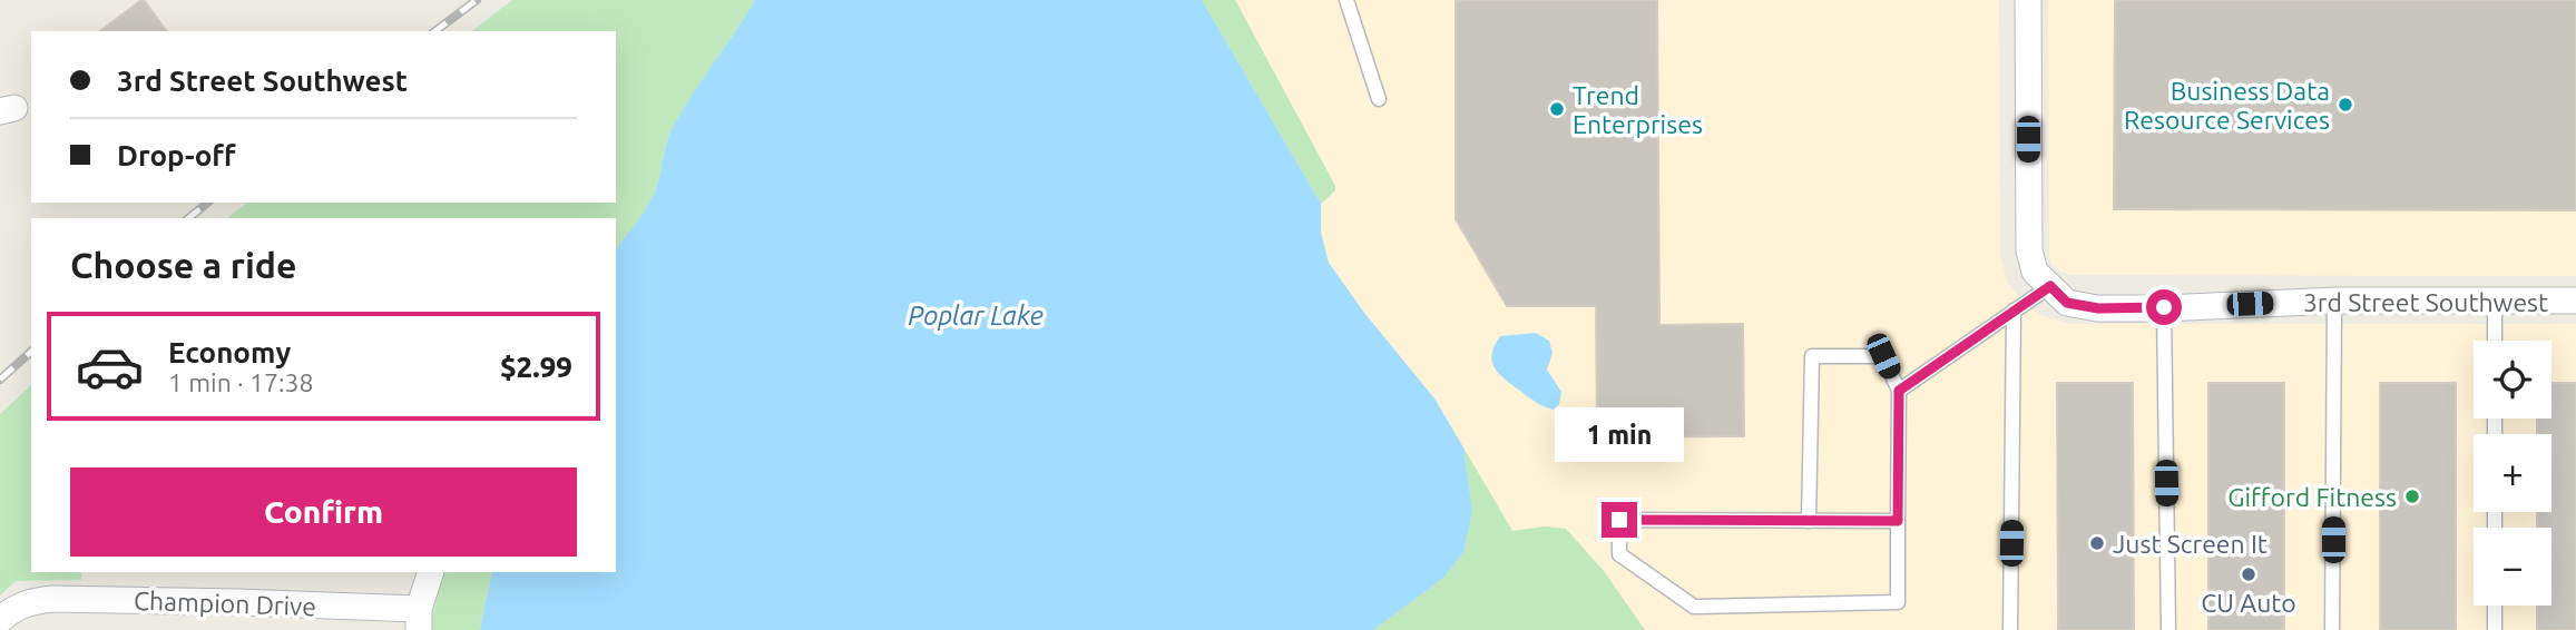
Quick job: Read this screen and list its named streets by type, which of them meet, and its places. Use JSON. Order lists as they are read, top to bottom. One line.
{"streets":{"street":["3rd Street Southwest","Champion Drive"]},"water":["Poplar Lake"],"places":["Business Data Resource Services","Trend Enterprises","Gifford Fitness","Just Screen It","CU Auto"],"page":{"banner":["3rd Street Southwest","Drop-off"],"heading":"Choose a ride","list":[{"name":"Economy","note":"1 min · 17:38","value":"$2.99"}],"map_buttons":["+","−"],"bubble":"1 min","buttons":"Confirm"}}
